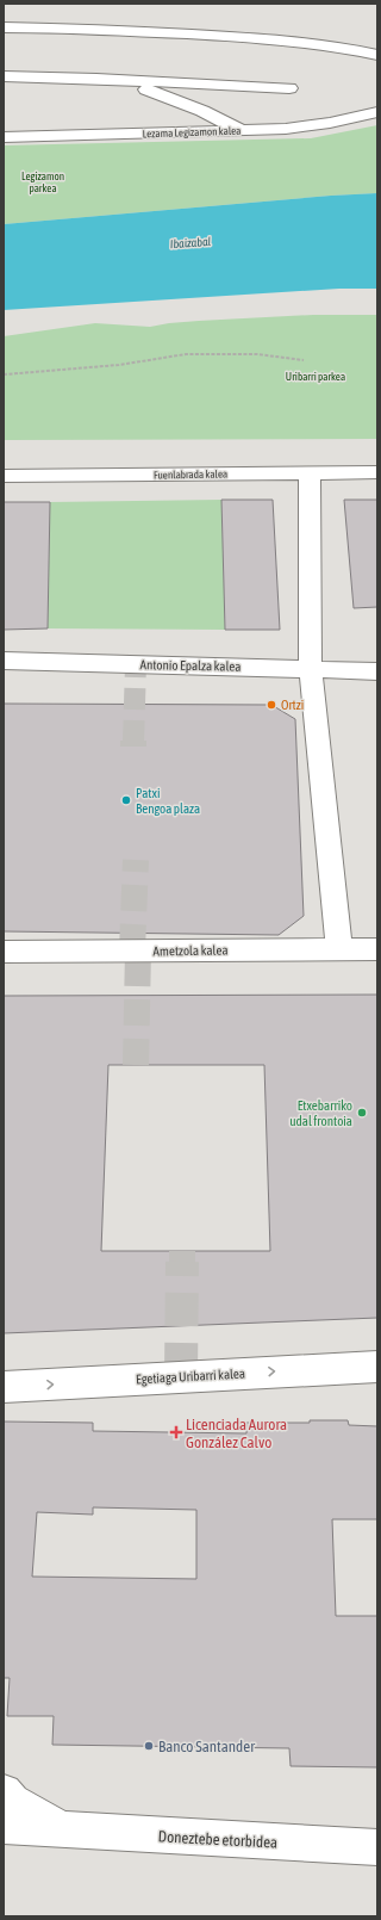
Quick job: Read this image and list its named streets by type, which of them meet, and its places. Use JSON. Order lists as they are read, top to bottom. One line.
{"streets":{"street":["Lezama Legizamon kalea","Fuenlabrada kalea","Antonio Epalza kalea","Ametzola kalea","Egetiaga Uribarri kalea","Doneztebe etorbidea"]},"one_way":["Egetiaga Uribarri kalea"],"water":["Ibaizabal"],"parks":["Legizamon parkea","Uribarri parkea"],"places":{"other":["Ortzi","Patxi Bengoa plaza","Etxebarriko udal frontoia","Banco Santander"],"health":["Licenciada Aurora González Calvo"]}}
